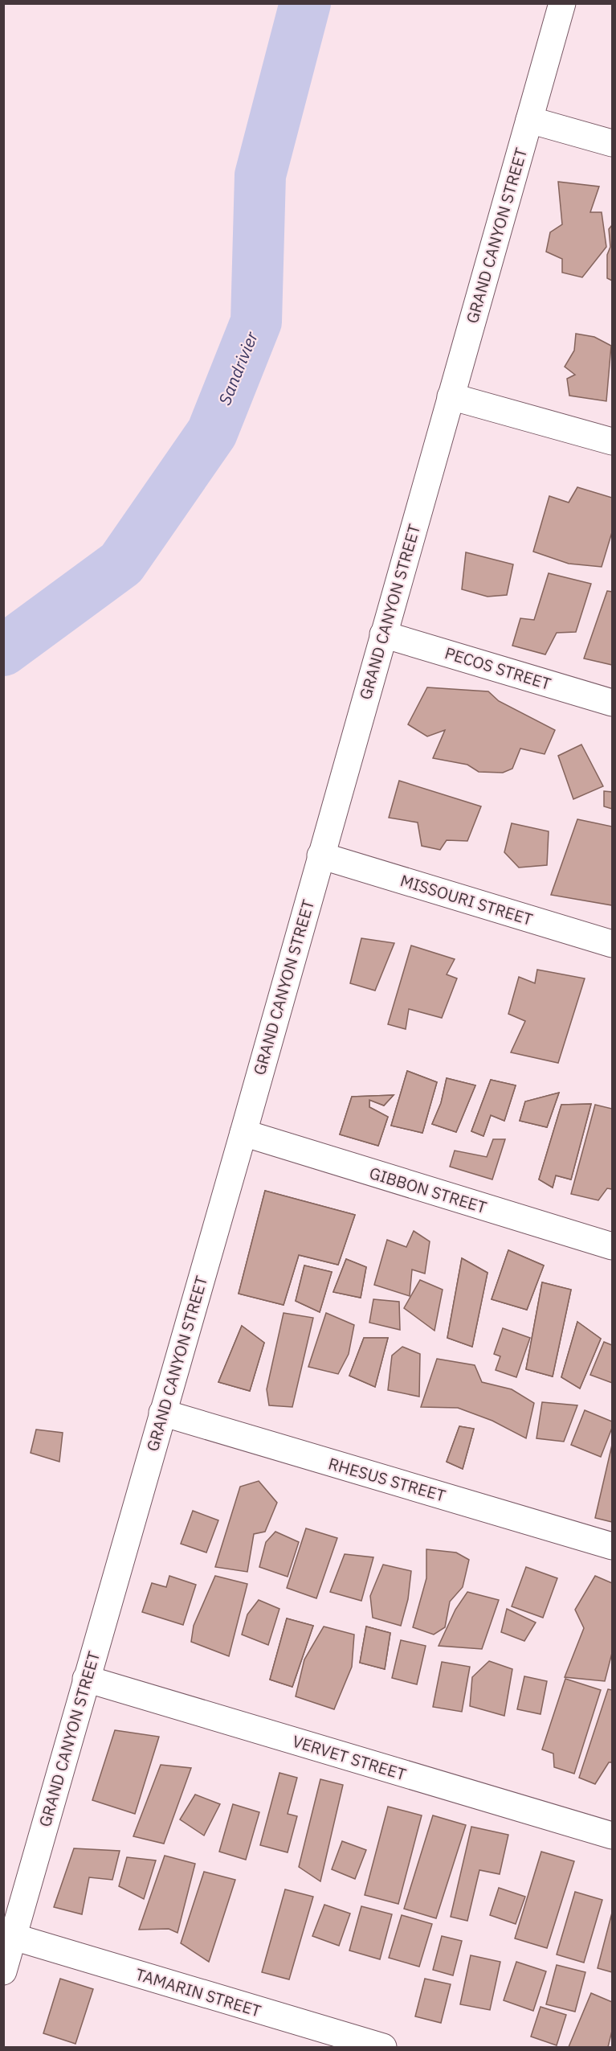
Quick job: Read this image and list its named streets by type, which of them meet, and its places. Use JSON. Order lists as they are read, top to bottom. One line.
{"streets":{"street":["GRAND CANYON STREET","PECOS STREET","MISSOURI STREET","GIBBON STREET","RHESUS STREET","VERVET STREET","TAMARIN STREET"]},"crossings":[["GRAND CANYON STREET","PECOS STREET"],["GRAND CANYON STREET","MISSOURI STREET"],["GRAND CANYON STREET","GIBBON STREET"],["GRAND CANYON STREET","RHESUS STREET"],["GRAND CANYON STREET","VERVET STREET"],["GRAND CANYON STREET","TAMARIN STREET"]],"water":["Sandrivier"]}
